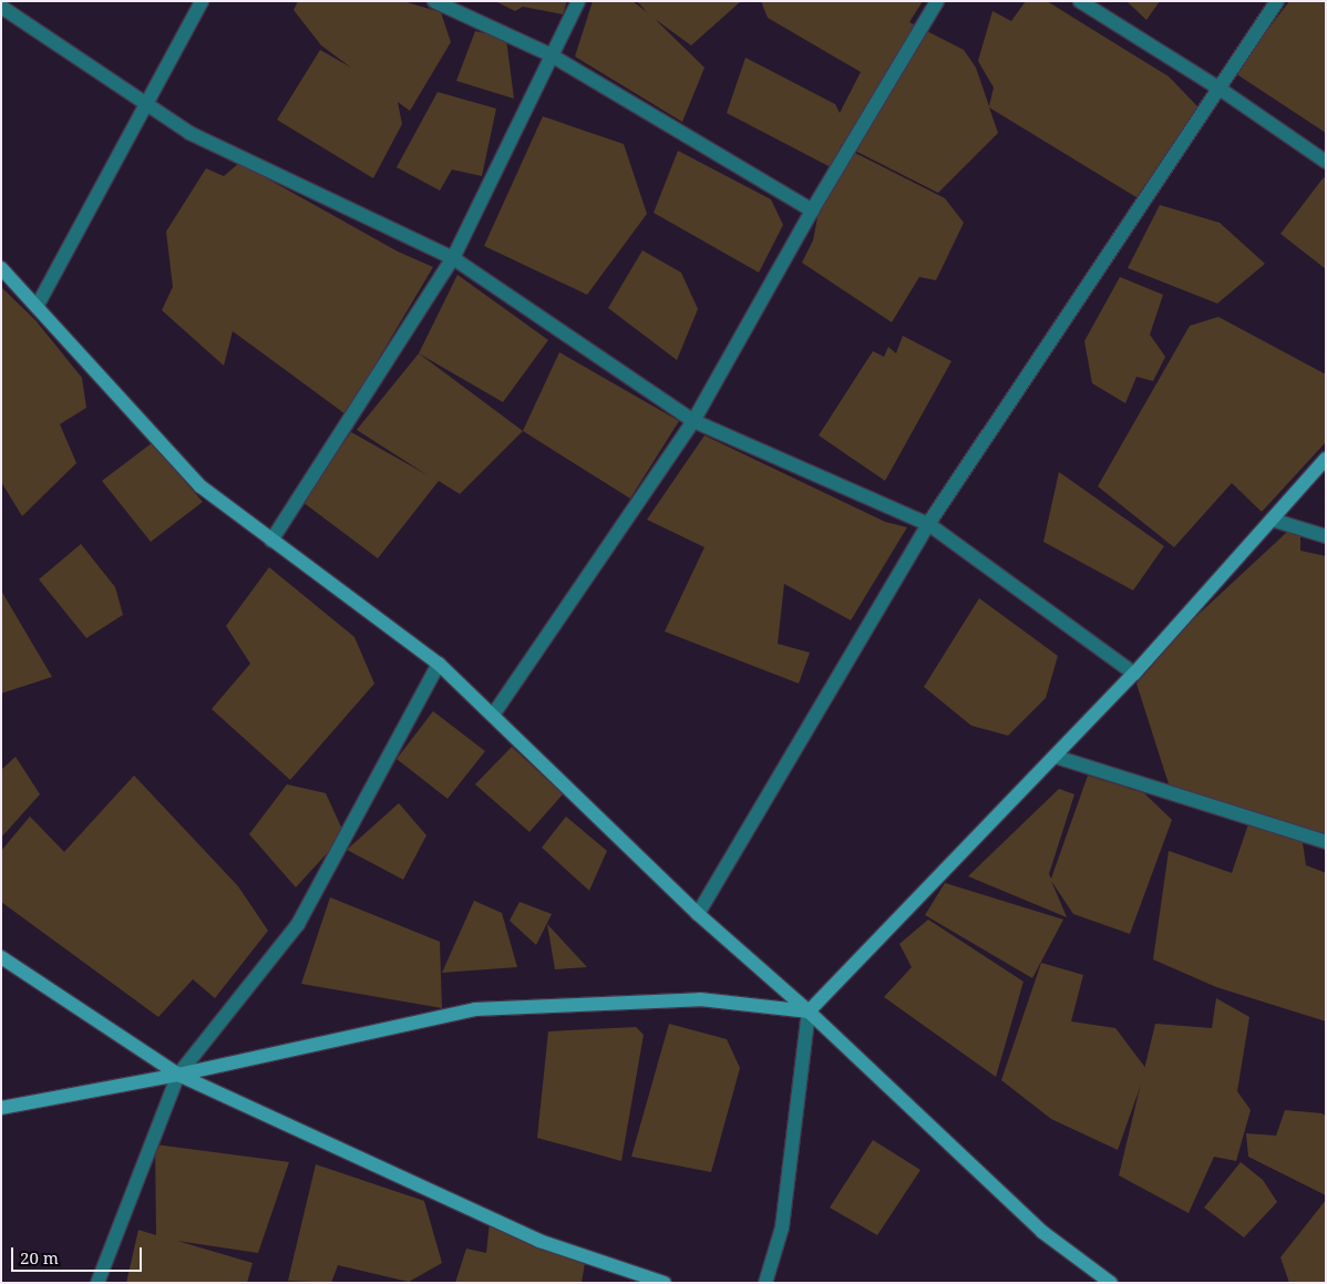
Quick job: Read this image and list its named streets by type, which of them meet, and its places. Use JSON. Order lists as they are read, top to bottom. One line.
{"scale_bar":"20 m"}
